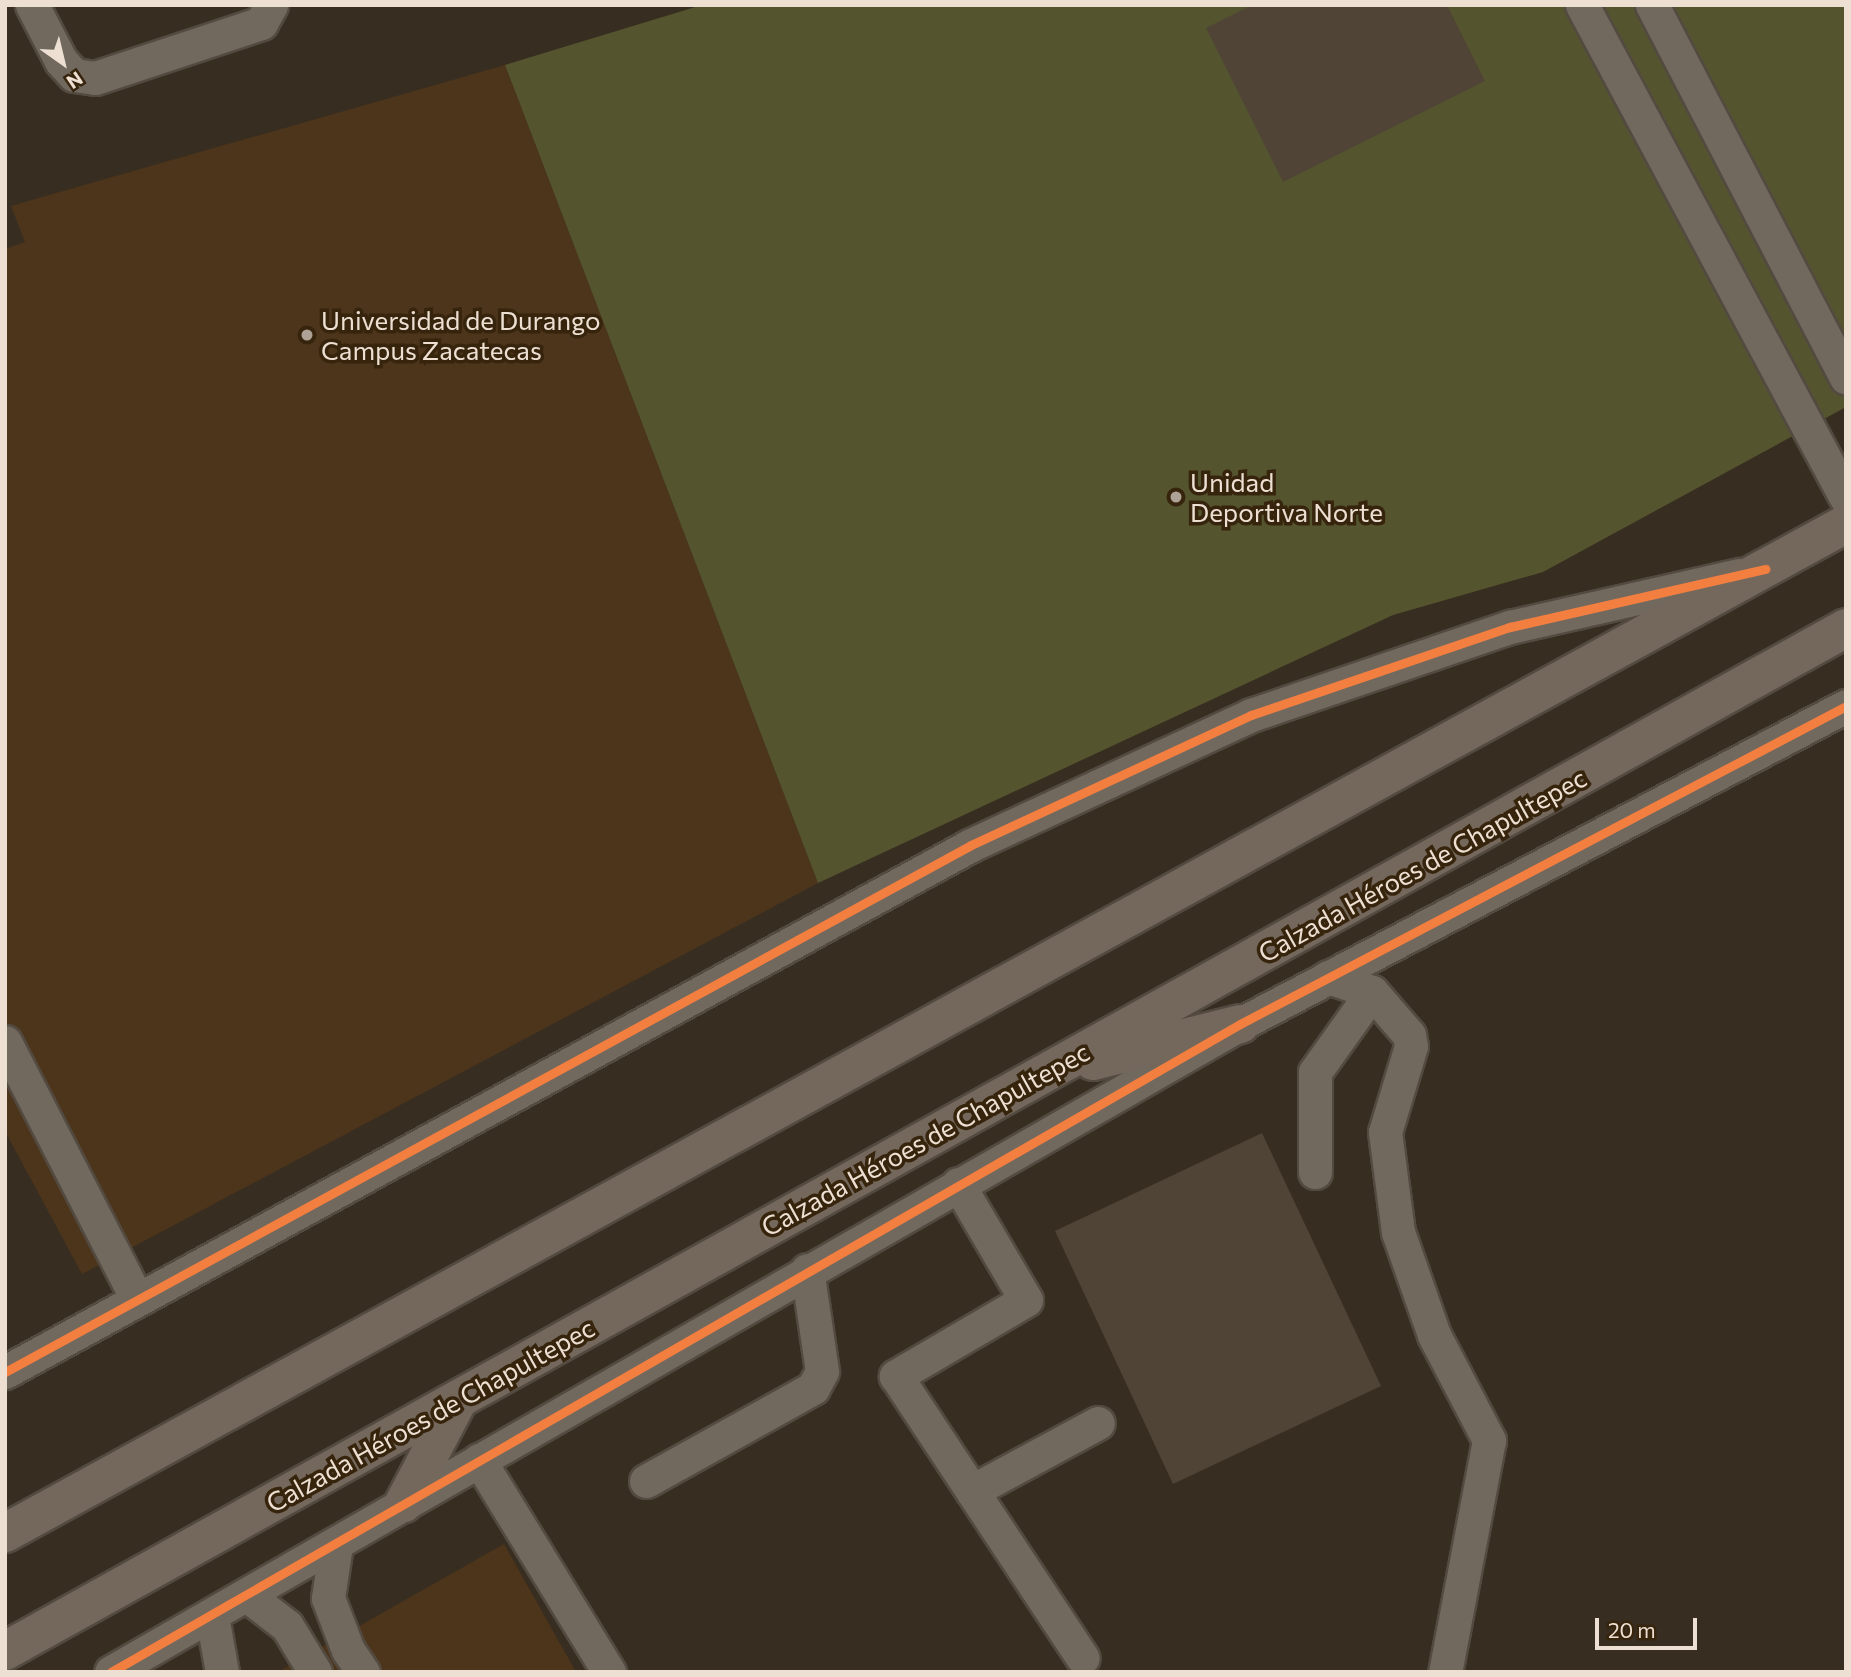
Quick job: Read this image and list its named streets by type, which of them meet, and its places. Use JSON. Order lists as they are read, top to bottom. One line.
{"streets":{"main road":["Calzada Héroes de Chapultepec"]},"places":["Universidad de Durango Campus Zacatecas","Unidad Deportiva Norte"],"scale_bar":"20 m","north":"bottom right"}
